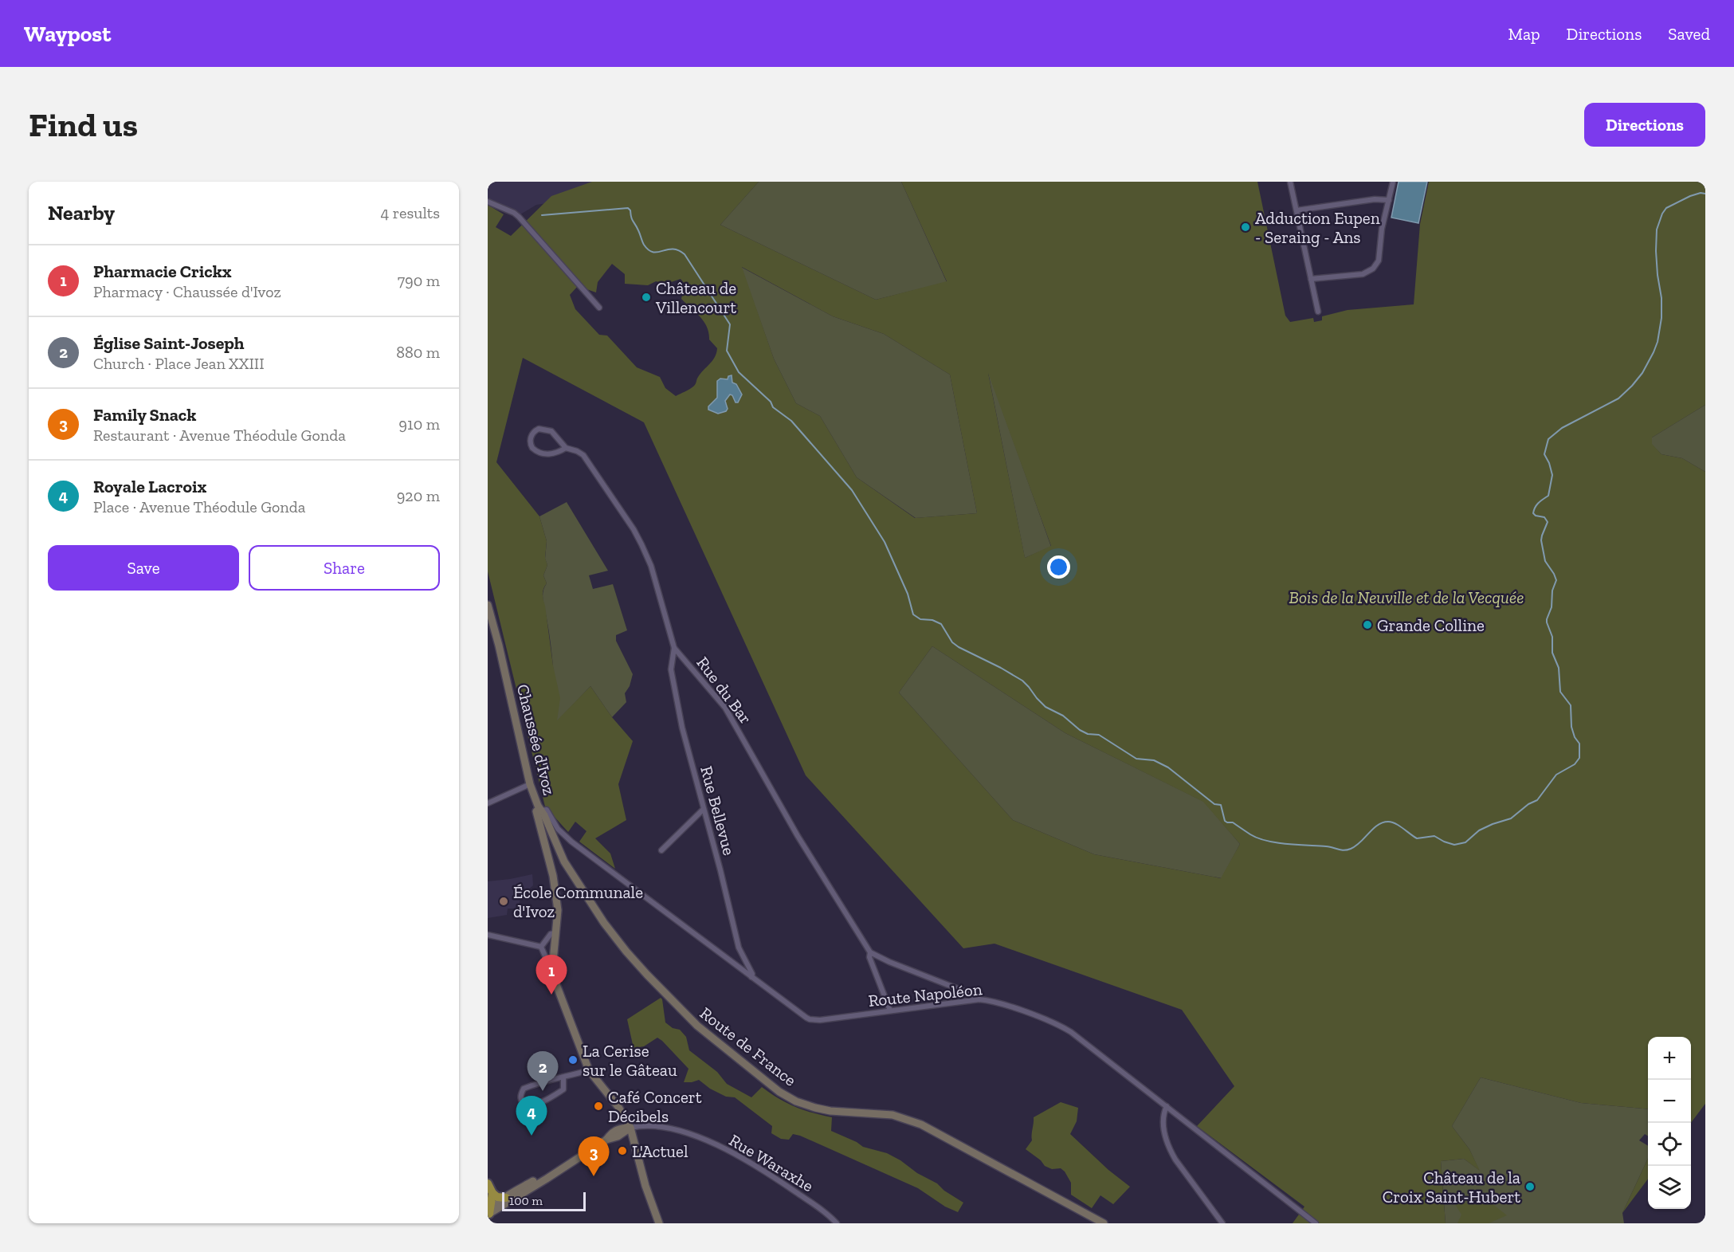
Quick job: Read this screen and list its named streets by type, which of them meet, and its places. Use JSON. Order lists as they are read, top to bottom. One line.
{"streets":{"main road":["Chaussée d'Ivoz","Route de France"],"street":["Rue du Bar","Rue Bellevue","Route Napoléon","Rue Waraxhe"]},"crossings":[["Rue du Bar","Rue Bellevue"],["Rue du Bar","Route Napoléon"],["Chaussée d'Ivoz","Route Napoléon"],["Chaussée d'Ivoz","Route de France"],["Chaussée d'Ivoz","Rue Waraxhe"],["Rue Bellevue","Route Napoléon"],["Route Napoléon","Route de France"]],"parks":["Bois de la Neuville et de la Vecquée"],"places":["Adduction Eupen - Seraing - Ans","Château de Villencourt","Grande Colline","École Communale d'Ivoz","La Cerise sur le Gâteau","Café Concert Décibels","L'Actuel","Château de la Croix Saint-Hubert"],"scale_bar":"100 m","page":{"header":"Waypost","nav":["Map","Directions","Saved"],"buttons":["Directions",["Save","Share"]],"title":"Find us","heading":["Nearby","4 results"],"list":[{"mark":"1","name":"Pharmacie Crickx","note":"Pharmacy · Chaussée d'Ivoz","value":"790 m"},{"mark":"2","name":"Église Saint-Joseph","note":"Church · Place Jean XXIII","value":"880 m"},{"mark":"3","name":"Family Snack","note":"Restaurant · Avenue Théodule Gonda","value":"910 m"},{"mark":"4","name":"Royale Lacroix","note":"Place · Avenue Théodule Gonda","value":"920 m"}],"pins":["1","2","4","3"],"map_buttons":["+","−"],"scale":"100 m"}}
